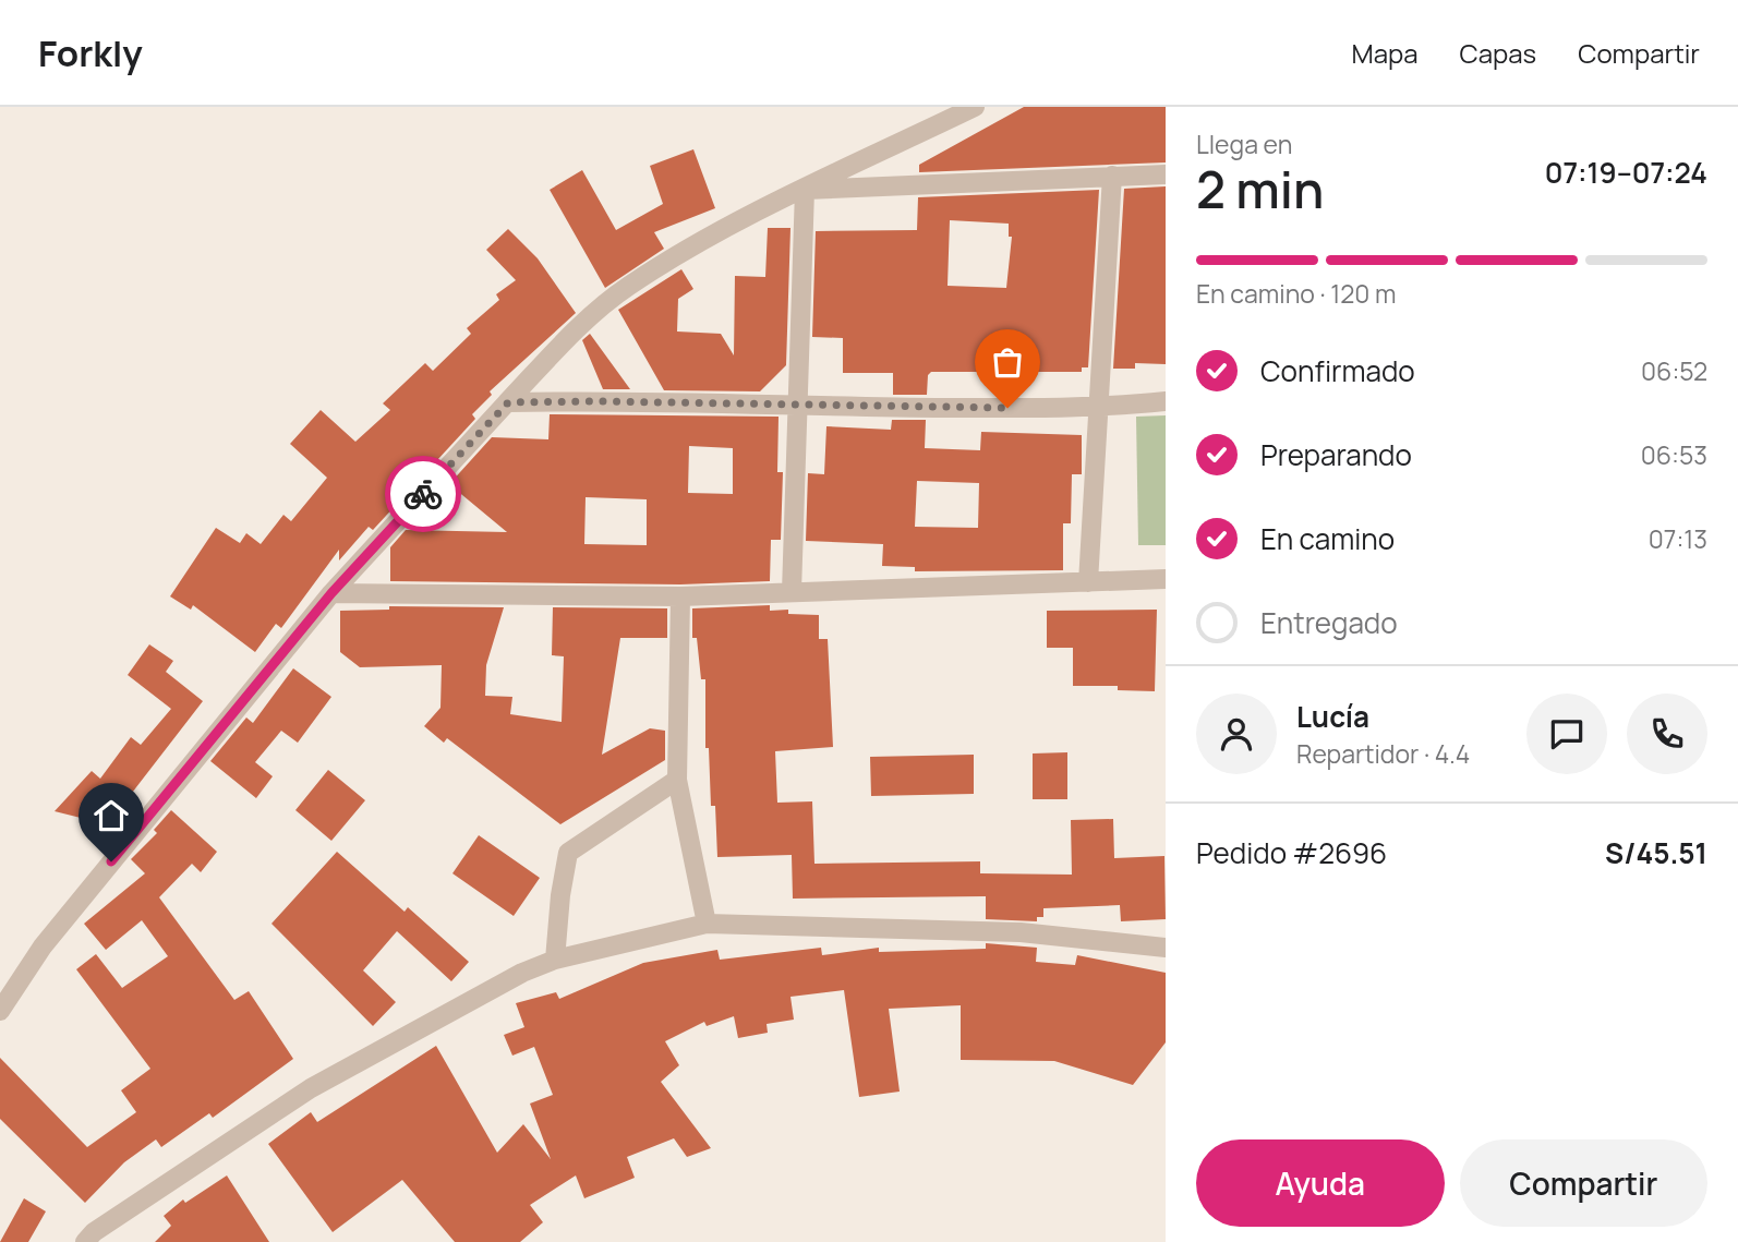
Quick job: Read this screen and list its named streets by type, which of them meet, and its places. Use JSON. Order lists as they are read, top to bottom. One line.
{"page":{"header":"Forkly","nav":["Mapa","Capas","Compartir"],"heading":["2 min","Llega en","07:19–07:24"],"panel":["Lucía","Repartidor · 4.4","Pedido #2696","S/45.51"],"bar":"En camino · 120 m","list":[["Confirmado","06:52"],["Preparando","06:53"],["En camino","07:13"],"Entregado"],"buttons":["Ayuda","Compartir"]}}
